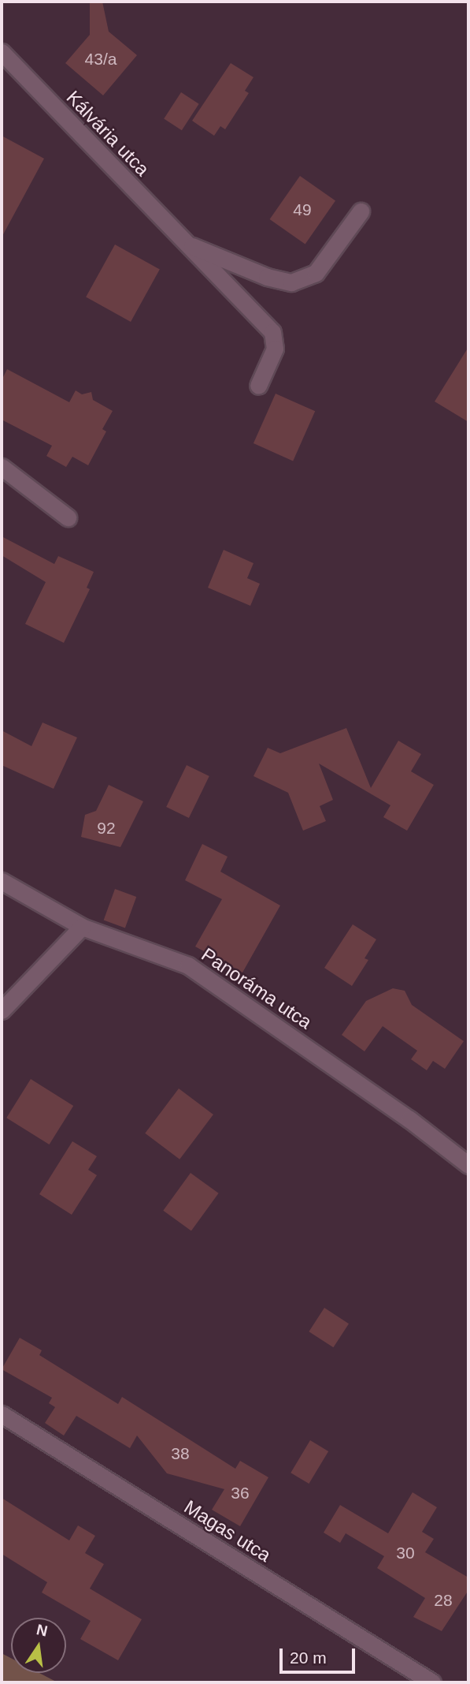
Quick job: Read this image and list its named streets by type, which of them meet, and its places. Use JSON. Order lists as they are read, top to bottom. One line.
{"streets":{"street":["Kálvária utca","Panoráma utca","Magas utca"]},"house_numbers":["43/a","49","92","38","36","30","28"],"scale_bar":"20 m","north":"top"}
